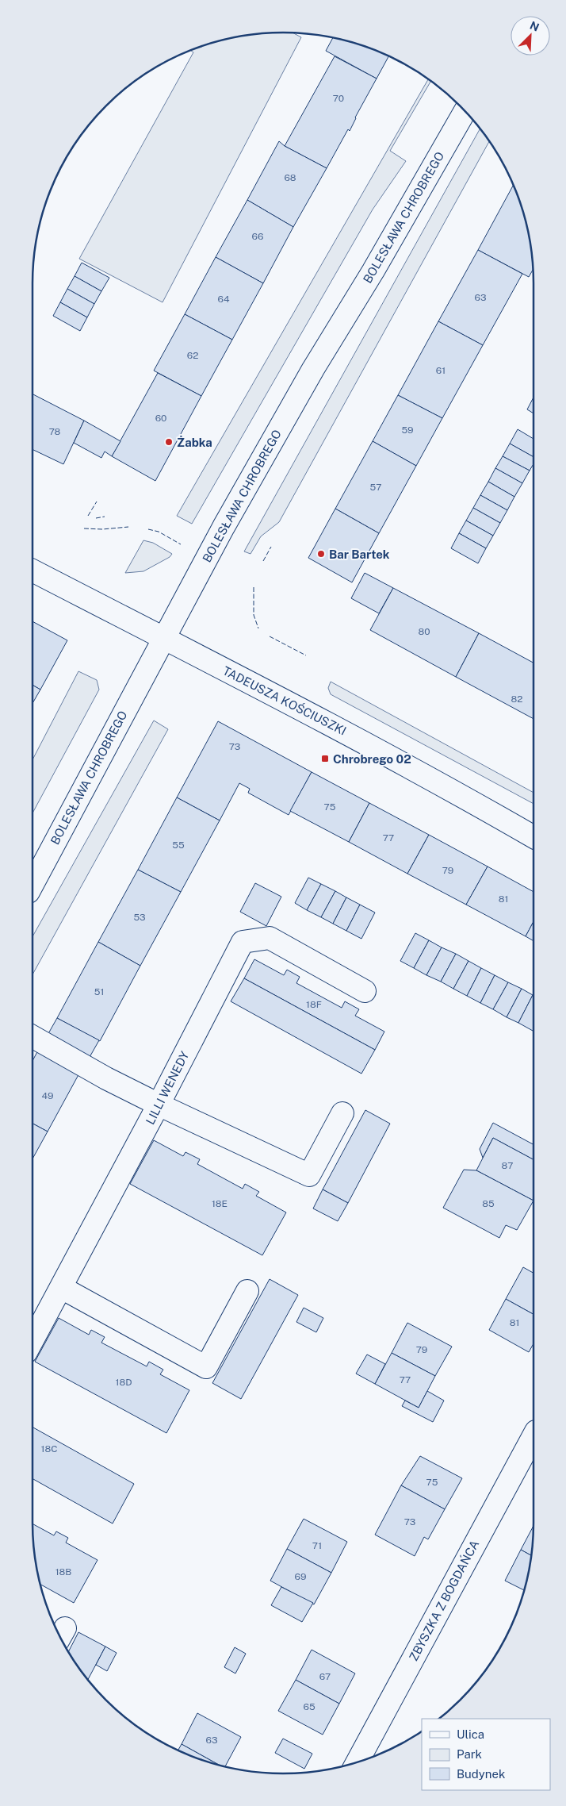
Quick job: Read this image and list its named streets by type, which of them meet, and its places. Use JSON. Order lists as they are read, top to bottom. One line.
{"streets":{"street":["BOLESŁAWA CHROBREGO","TADEUSZA KOŚCIUSZKI","LILLI WENEDY","ZBYSZKA Z BOGDAŃCA"]},"crossings":[["BOLESŁAWA CHROBREGO","TADEUSZA KOŚCIUSZKI"]],"places":{"other":["Żabka","Bar Bartek"],"transit":["Chrobrego 02"]},"house_numbers":["70","68","66","63","64","62","61","60","59","78","57","80","82","73","75","77","55","79","81","53","51","18F","49","87","18E","85","81","79","77","18D","18C","75","73","71","18B","69","67","65","63"],"legend":["Ulica","Park","Budynek"],"north":"top right"}
